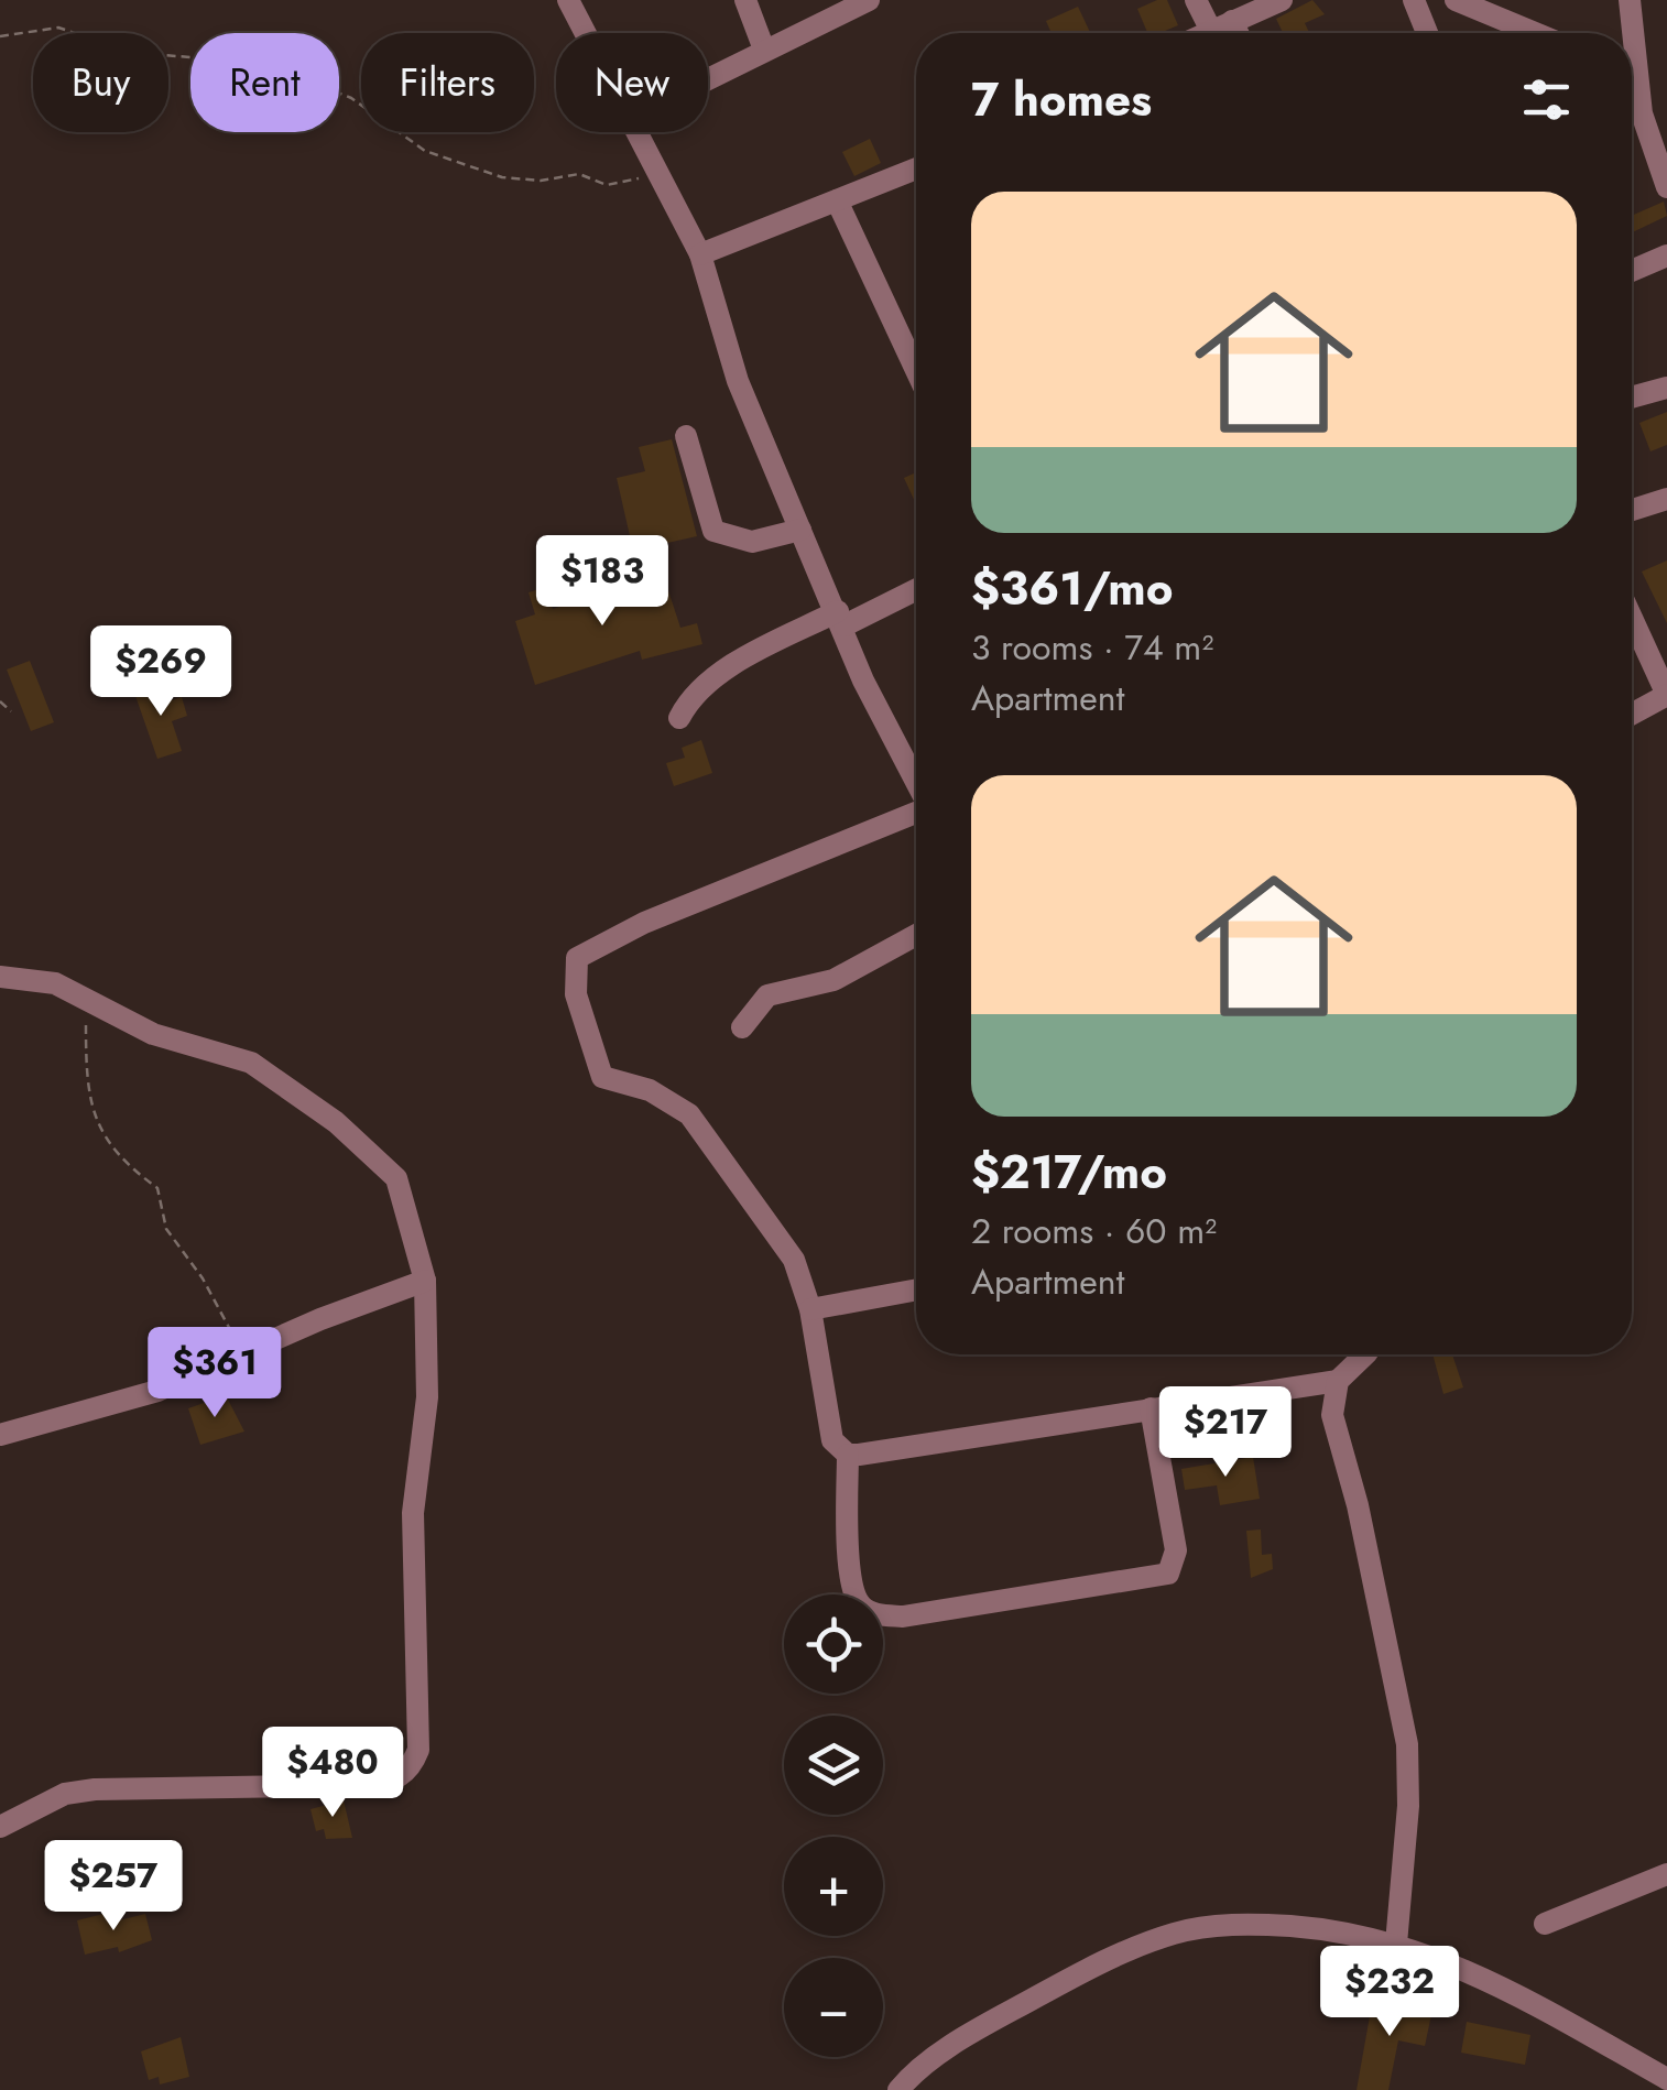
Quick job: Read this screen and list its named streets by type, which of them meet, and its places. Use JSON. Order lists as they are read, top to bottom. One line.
{"page":{"chip":["Buy","Rent","Filters","New"],"heading":"7 homes","list":[{"name":"$361/mo","note":"3 rooms · 74 m² · Apartment"},{"name":"$217/mo","note":"2 rooms · 60 m² · Apartment"}],"price":["$183","$269","$361","$217","$480","$257","$232"],"map_buttons":["+","−"]}}
